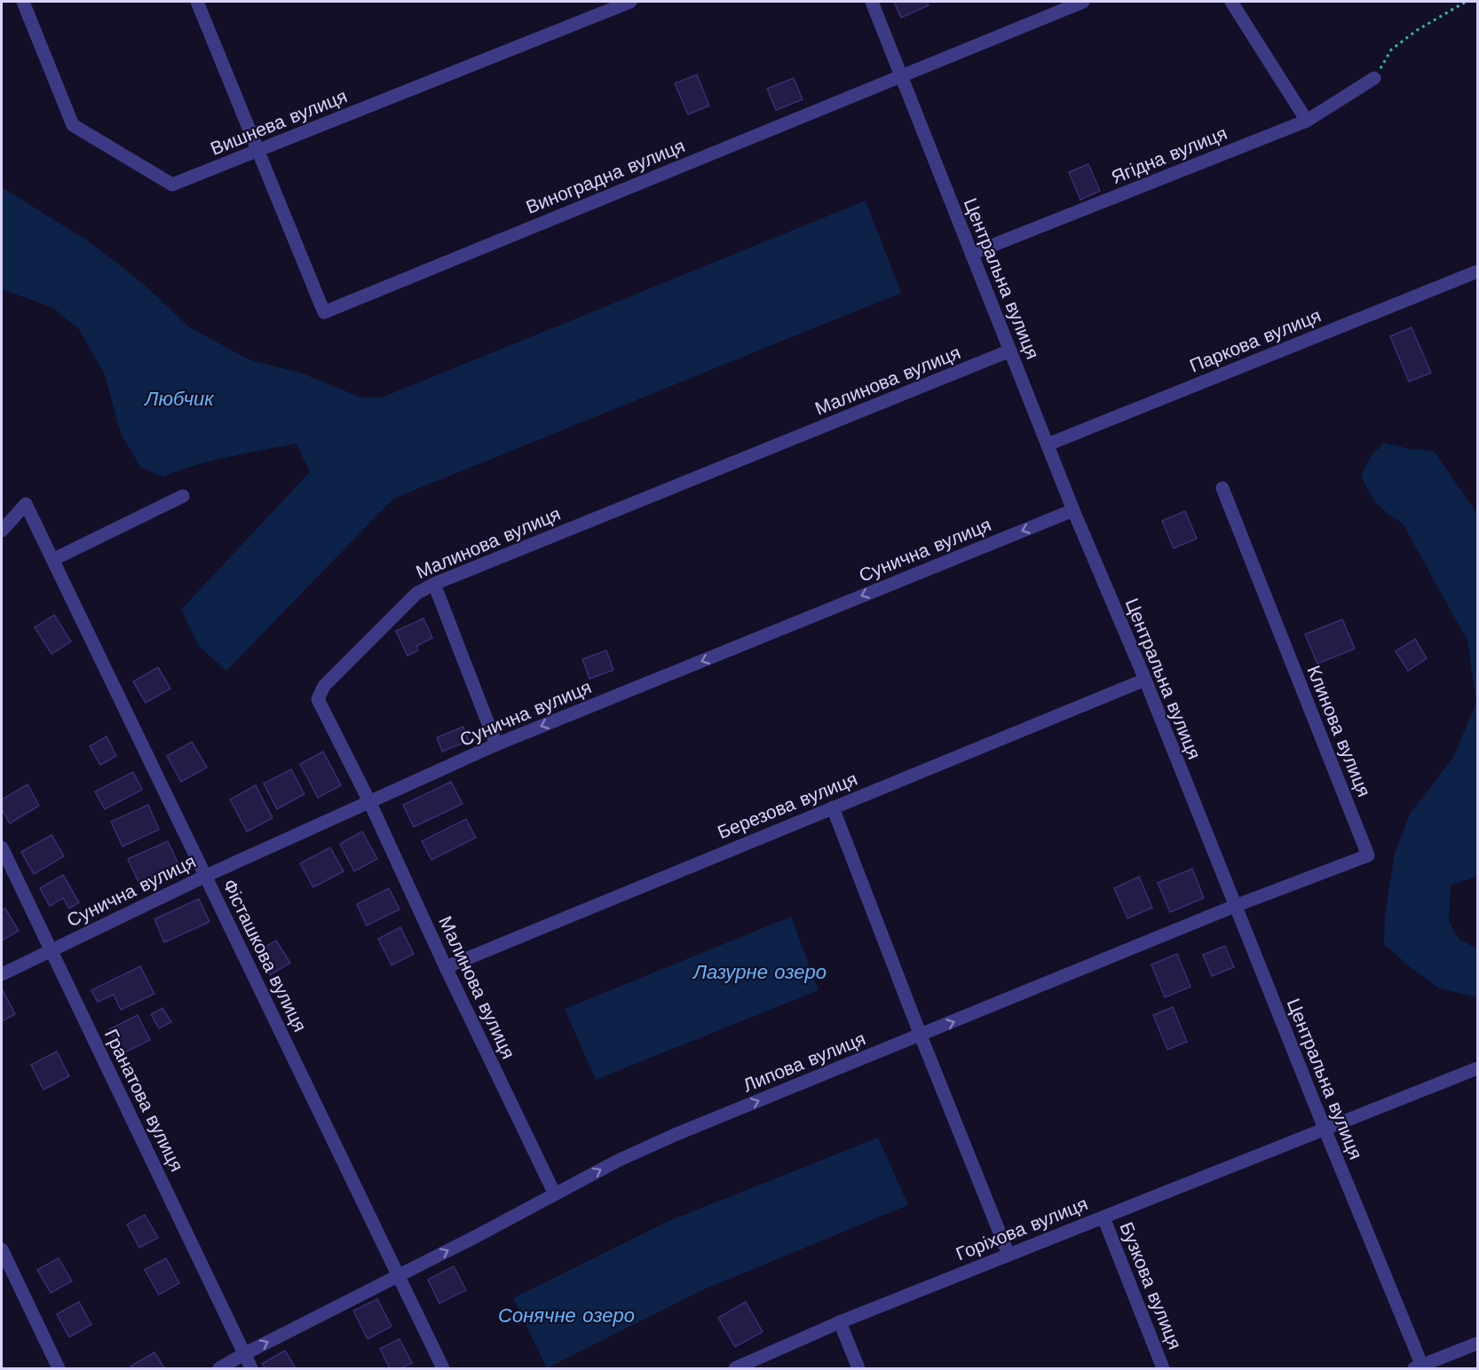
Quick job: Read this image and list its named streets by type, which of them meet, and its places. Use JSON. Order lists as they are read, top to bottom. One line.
{"streets":{"street":["Вишнева вулиця","Ягідна вулиця","Виноградна вулиця","Центральна вулиця","Паркова вулиця","Малинова вулиця","Сунична вулиця","Клинова вулиця","Березова вулиця","Фісташкова вулиця","Липова вулиця","Гранатова вулиця","Горіхова вулиця","Бузкова вулиця"]},"crossings":[["Вишнева вулиця","Виноградна вулиця"],["Ягідна вулиця","Центральна вулиця"],["Виноградна вулиця","Центральна вулиця"],["Центральна вулиця","Паркова вулиця"],["Центральна вулиця","Малинова вулиця"],["Центральна вулиця","Сунична вулиця"],["Центральна вулиця","Клинова вулиця"],["Центральна вулиця","Березова вулиця"],["Центральна вулиця","Липова вулиця"],["Центральна вулиця","Горіхова вулиця"],["Малинова вулиця","Сунична вулиця"],["Малинова вулиця","Березова вулиця"],["Малинова вулиця","Липова вулиця"],["Сунична вулиця","Фісташкова вулиця"],["Сунична вулиця","Гранатова вулиця"],["Клинова вулиця","Липова вулиця"],["Фісташкова вулиця","Липова вулиця"],["Липова вулиця","Гранатова вулиця"],["Горіхова вулиця","Бузкова вулиця"]],"one_way":["Сунична вулиця","Липова вулиця"],"water":["Любчик","Лазурне озеро","Сонячне озеро"]}
